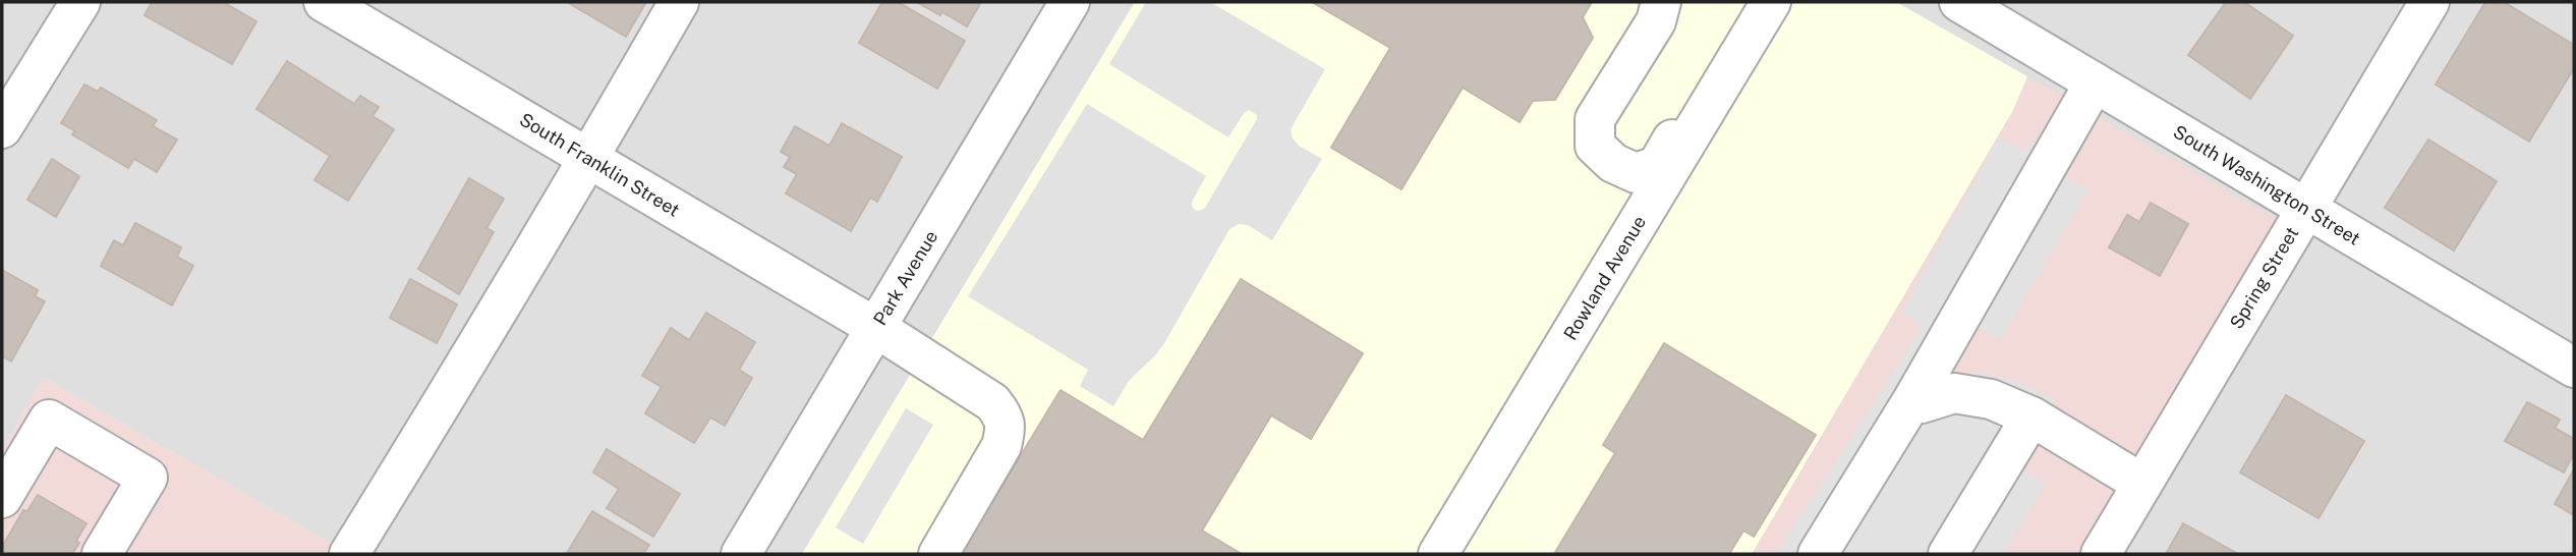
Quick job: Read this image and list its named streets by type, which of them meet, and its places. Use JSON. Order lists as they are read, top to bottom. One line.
{"streets":{"street":["South Franklin Street","South Washington Street","Park Avenue","Rowland Avenue","Spring Street"]},"crossings":[["South Franklin Street","Park Avenue"],["South Washington Street","Spring Street"]]}
